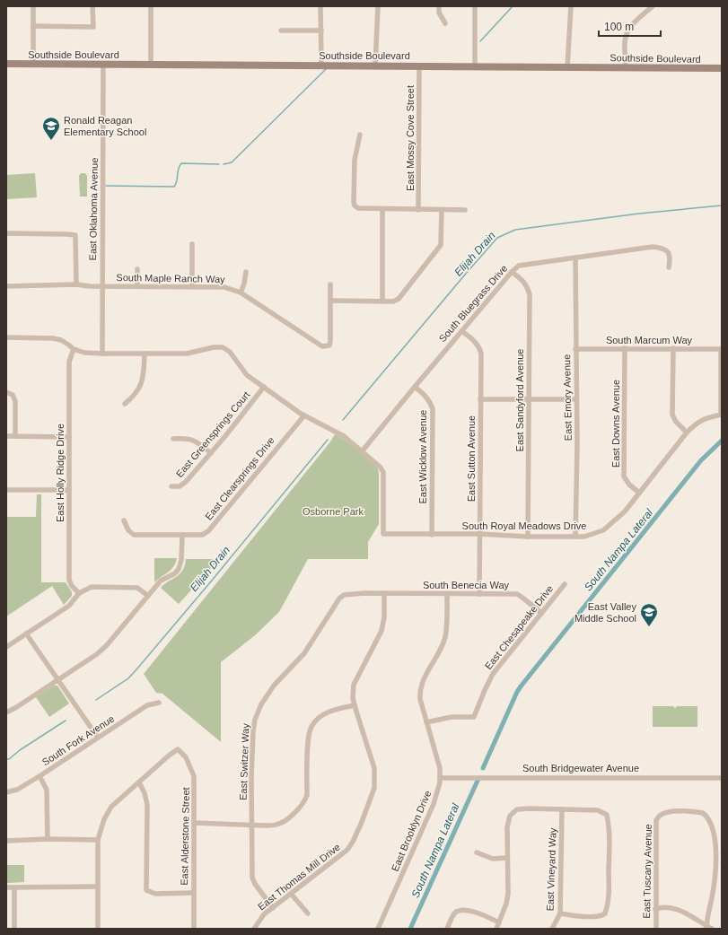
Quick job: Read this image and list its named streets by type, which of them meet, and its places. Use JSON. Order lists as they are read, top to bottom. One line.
{"streets":{"main road":["Southside Boulevard"],"street":["East Mossy Cove Street","East Oklahoma Avenue","South Maple Ranch Way","South Bluegrass Drive","South Marcum Way","East Emory Avenue","East Sandyford Avenue","East Downs Avenue","East Greensprings Court","East Wicklow Avenue","East Sutton Avenue","East Holly Ridge Drive","East Clearsprings Drive","South Royal Meadows Drive","South Benecia Way","East Chesapeake Drive","South Fork Avenue","East Switzer Way","South Bridgewater Avenue","East Brooklyn Drive","East Alderstone Street","East Vineyard Way","East Tuscany Avenue","East Thomas Mill Drive"]},"crossings":[["Southside Boulevard","East Mossy Cove Street"],["Southside Boulevard","East Oklahoma Avenue"],["East Oklahoma Avenue","South Maple Ranch Way"],["South Bluegrass Drive","East Emory Avenue"],["South Bluegrass Drive","East Sandyford Avenue"],["South Bluegrass Drive","East Wicklow Avenue"],["South Bluegrass Drive","East Sutton Avenue"],["South Bluegrass Drive","South Royal Meadows Drive"],["South Marcum Way","East Emory Avenue"],["South Marcum Way","East Downs Avenue"],["East Emory Avenue","South Royal Meadows Drive"],["East Sandyford Avenue","South Royal Meadows Drive"],["East Downs Avenue","South Royal Meadows Drive"],["East Wicklow Avenue","South Royal Meadows Drive"],["East Sutton Avenue","South Royal Meadows Drive"],["East Sutton Avenue","South Benecia Way"],["South Benecia Way","East Chesapeake Drive"],["South Benecia Way","East Switzer Way"],["South Benecia Way","East Brooklyn Drive"],["South Benecia Way","East Thomas Mill Drive"],["East Chesapeake Drive","East Brooklyn Drive"],["East Switzer Way","East Thomas Mill Drive"],["South Bridgewater Avenue","East Brooklyn Drive"]],"water":["Elijah Drain","South Nampa Lateral"],"parks":["Osborne Park"],"places":{"school or university":["Ronald Reagan Elementary School","East Valley Middle School"]},"scale_bar":"100 m"}
